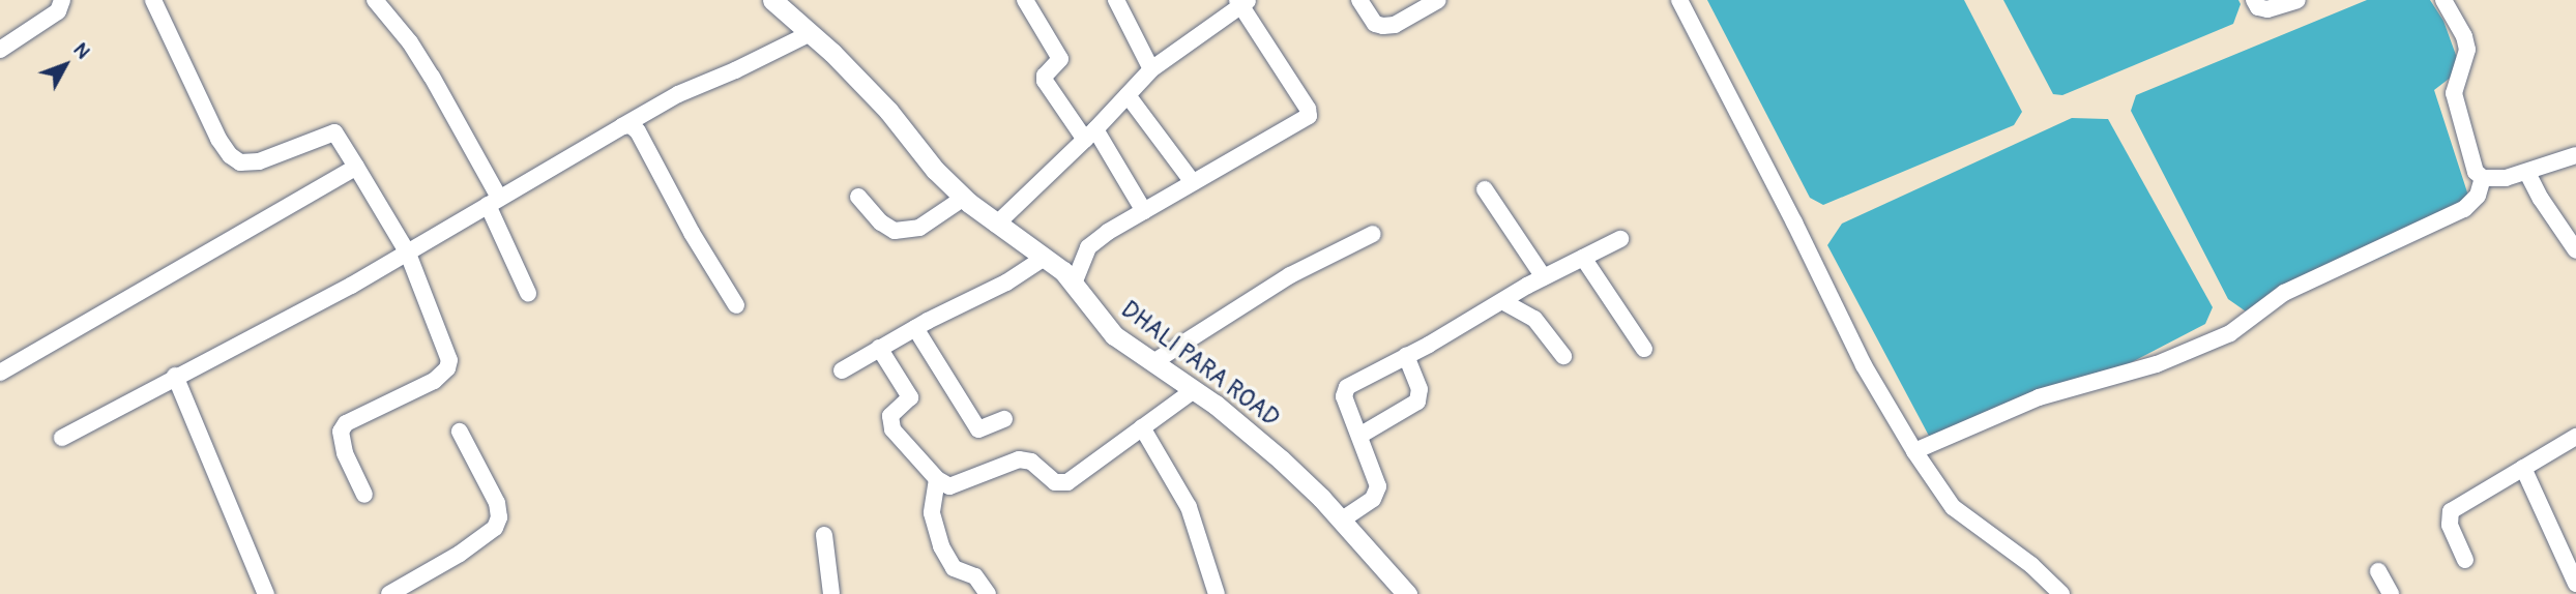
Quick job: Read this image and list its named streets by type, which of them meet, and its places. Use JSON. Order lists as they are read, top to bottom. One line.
{"streets":{"street":["DHALI PARA ROAD"]},"north":"top right"}
